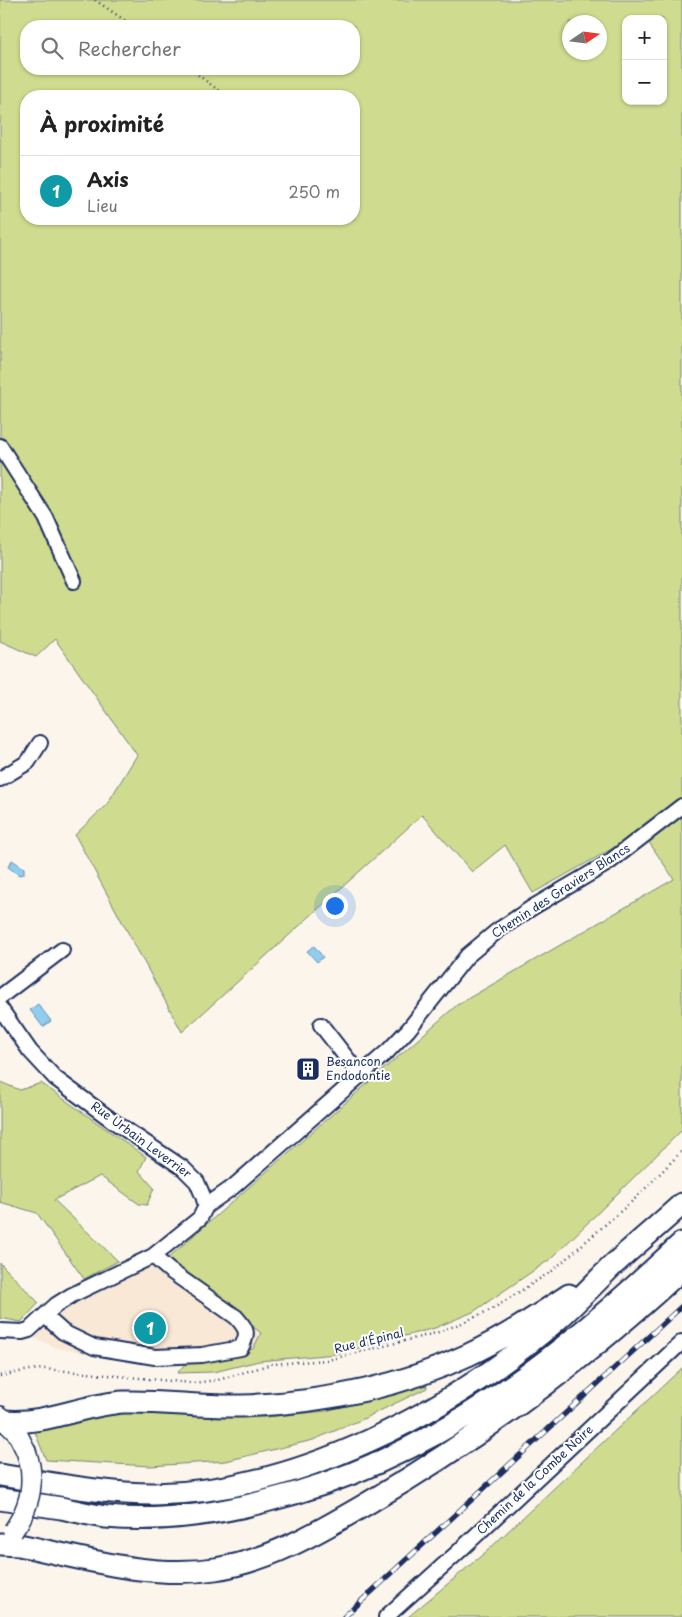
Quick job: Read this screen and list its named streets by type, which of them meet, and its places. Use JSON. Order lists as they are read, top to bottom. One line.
{"streets":{"street":["Chemin des Graviers Blancs","Rue Urbain Leverrier","Chemin de la Combe Noire"],"path":["Rue d'Épinal"]},"crossings":[["Chemin des Graviers Blancs","Rue Urbain Leverrier"]],"places":{"building":["Besancon Endodontie"]},"north":"right","page":{"map_buttons":["+","−"],"search":"Rechercher","heading":"À proximité","list":[{"mark":"1","name":"Axis","note":"Lieu","value":"250 m"}],"pins":"1"}}
